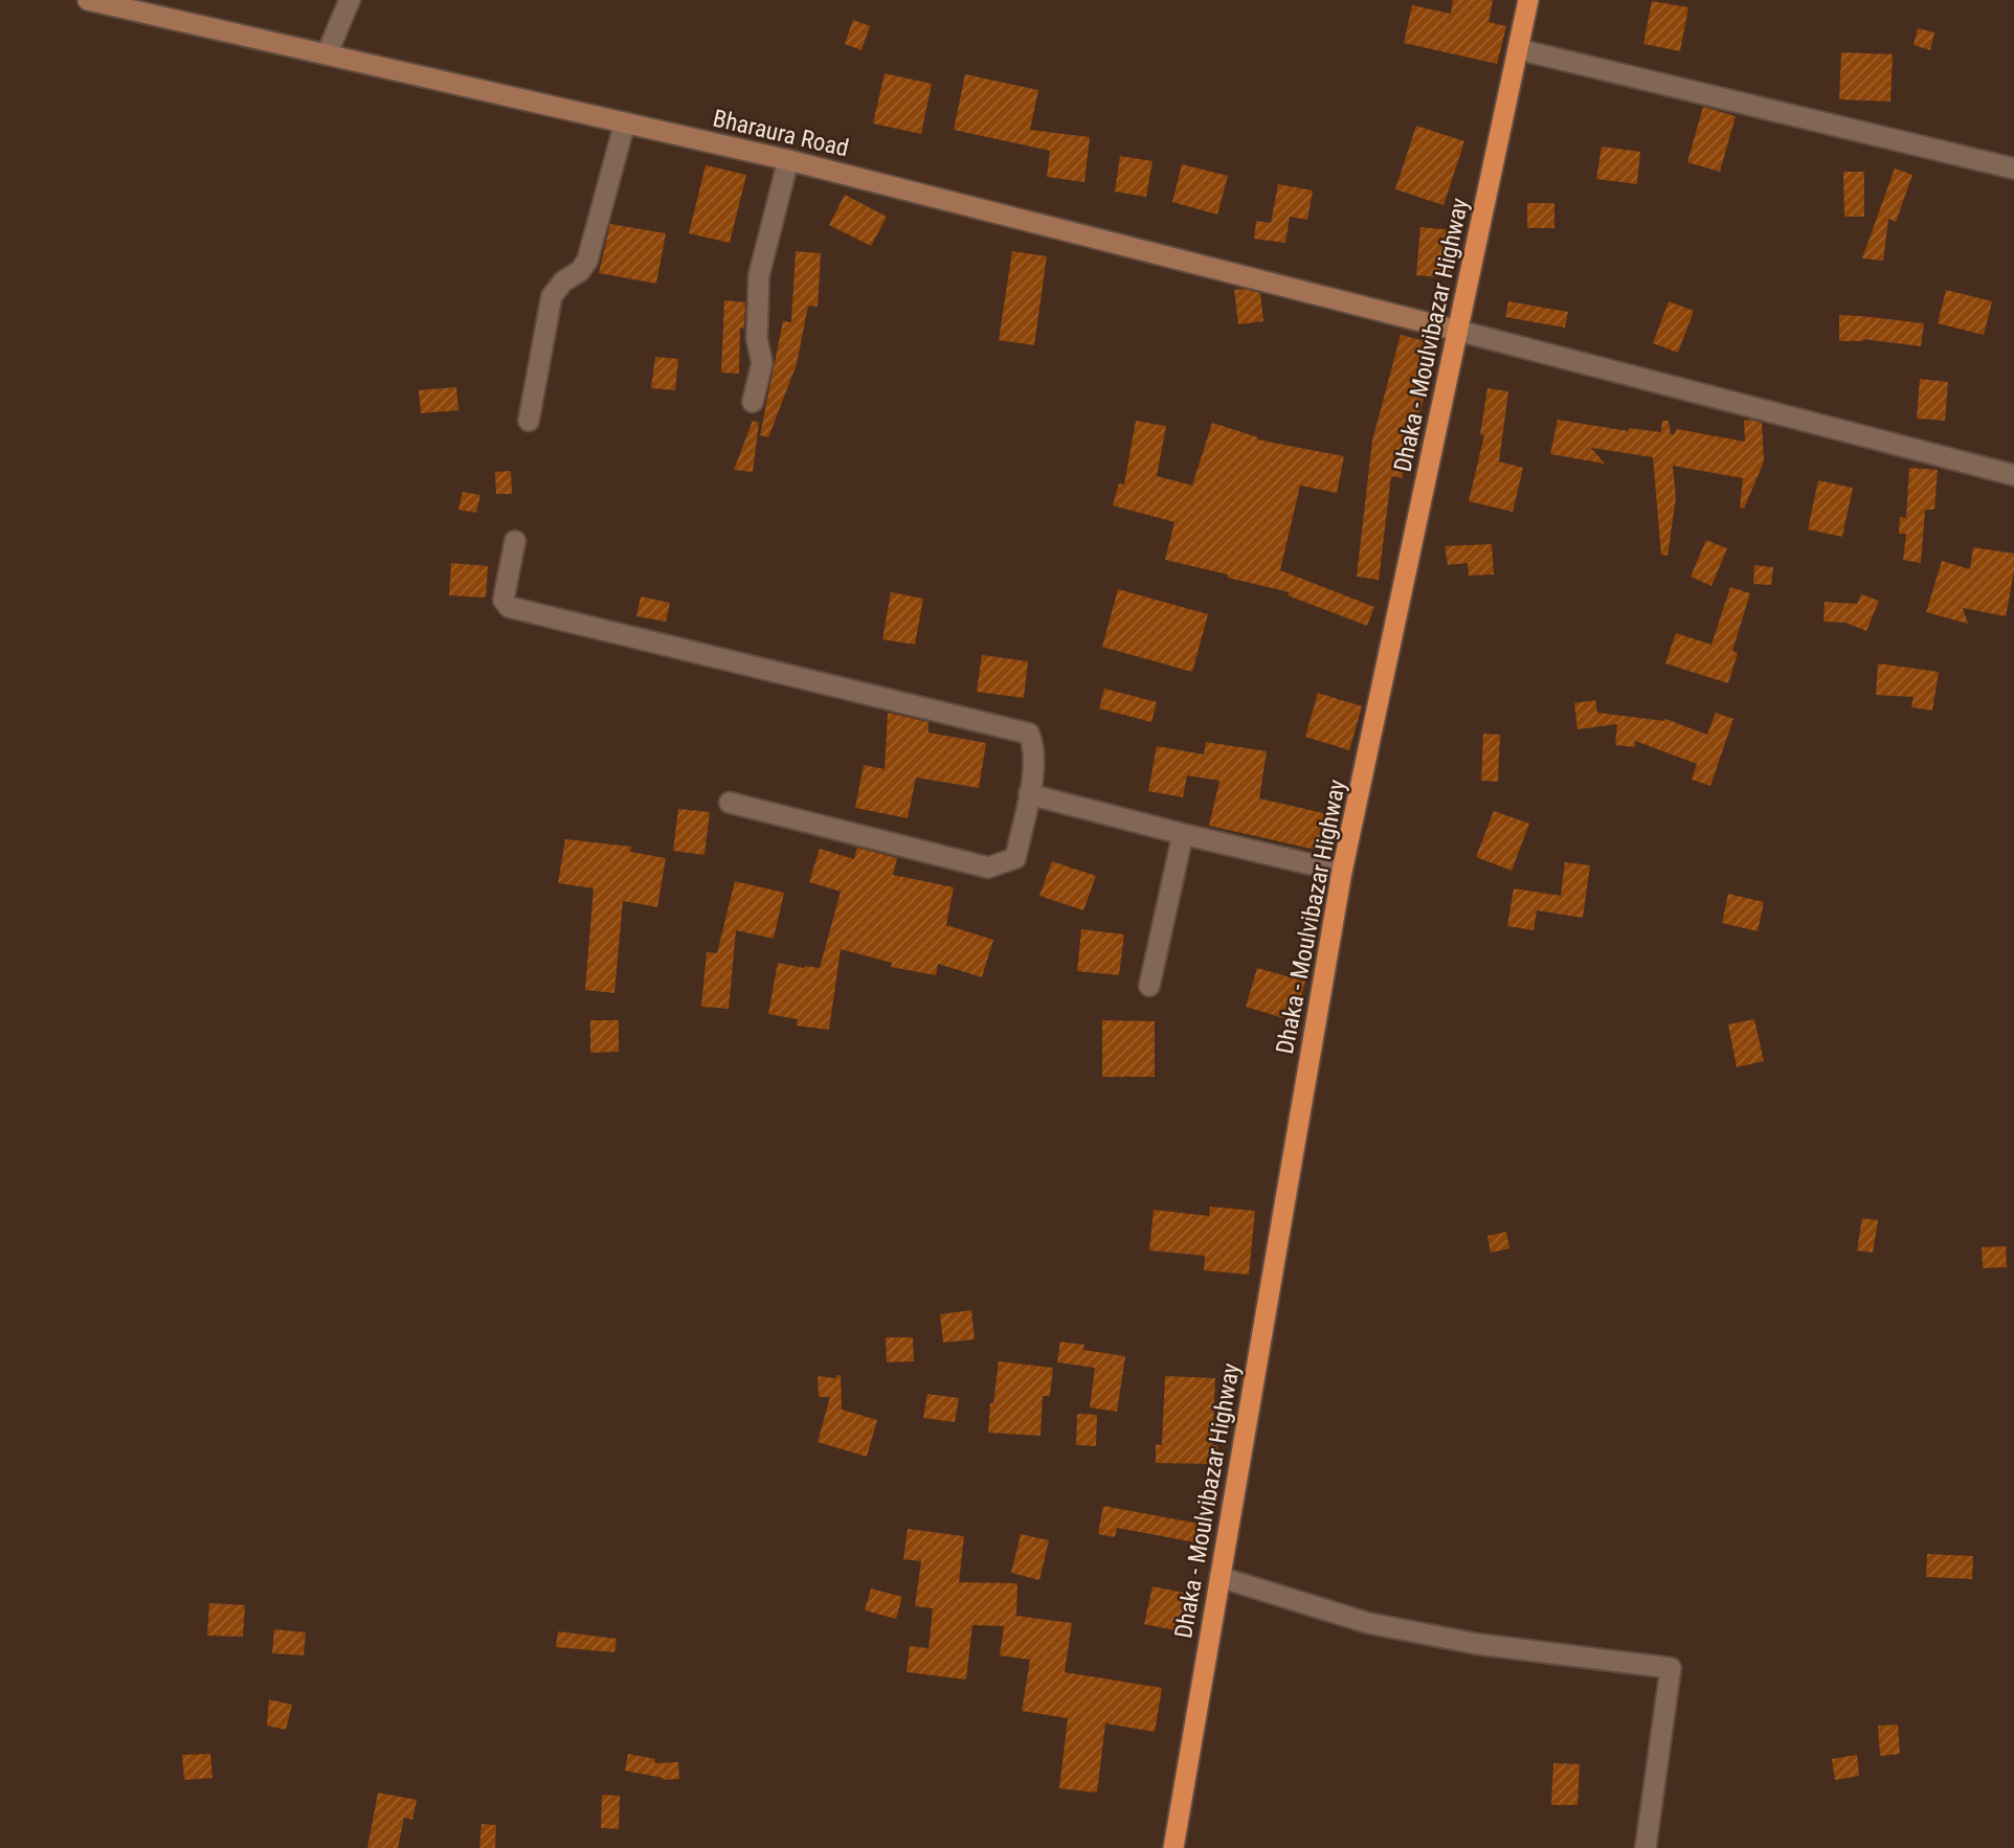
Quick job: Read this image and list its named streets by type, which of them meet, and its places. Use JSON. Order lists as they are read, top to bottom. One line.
{"streets":{"highway":["Dhaka - Moulvibazar Highway"],"main road":["Bharaura Road"]},"crossings":[["Bharaura Road","Dhaka - Moulvibazar Highway"]]}
